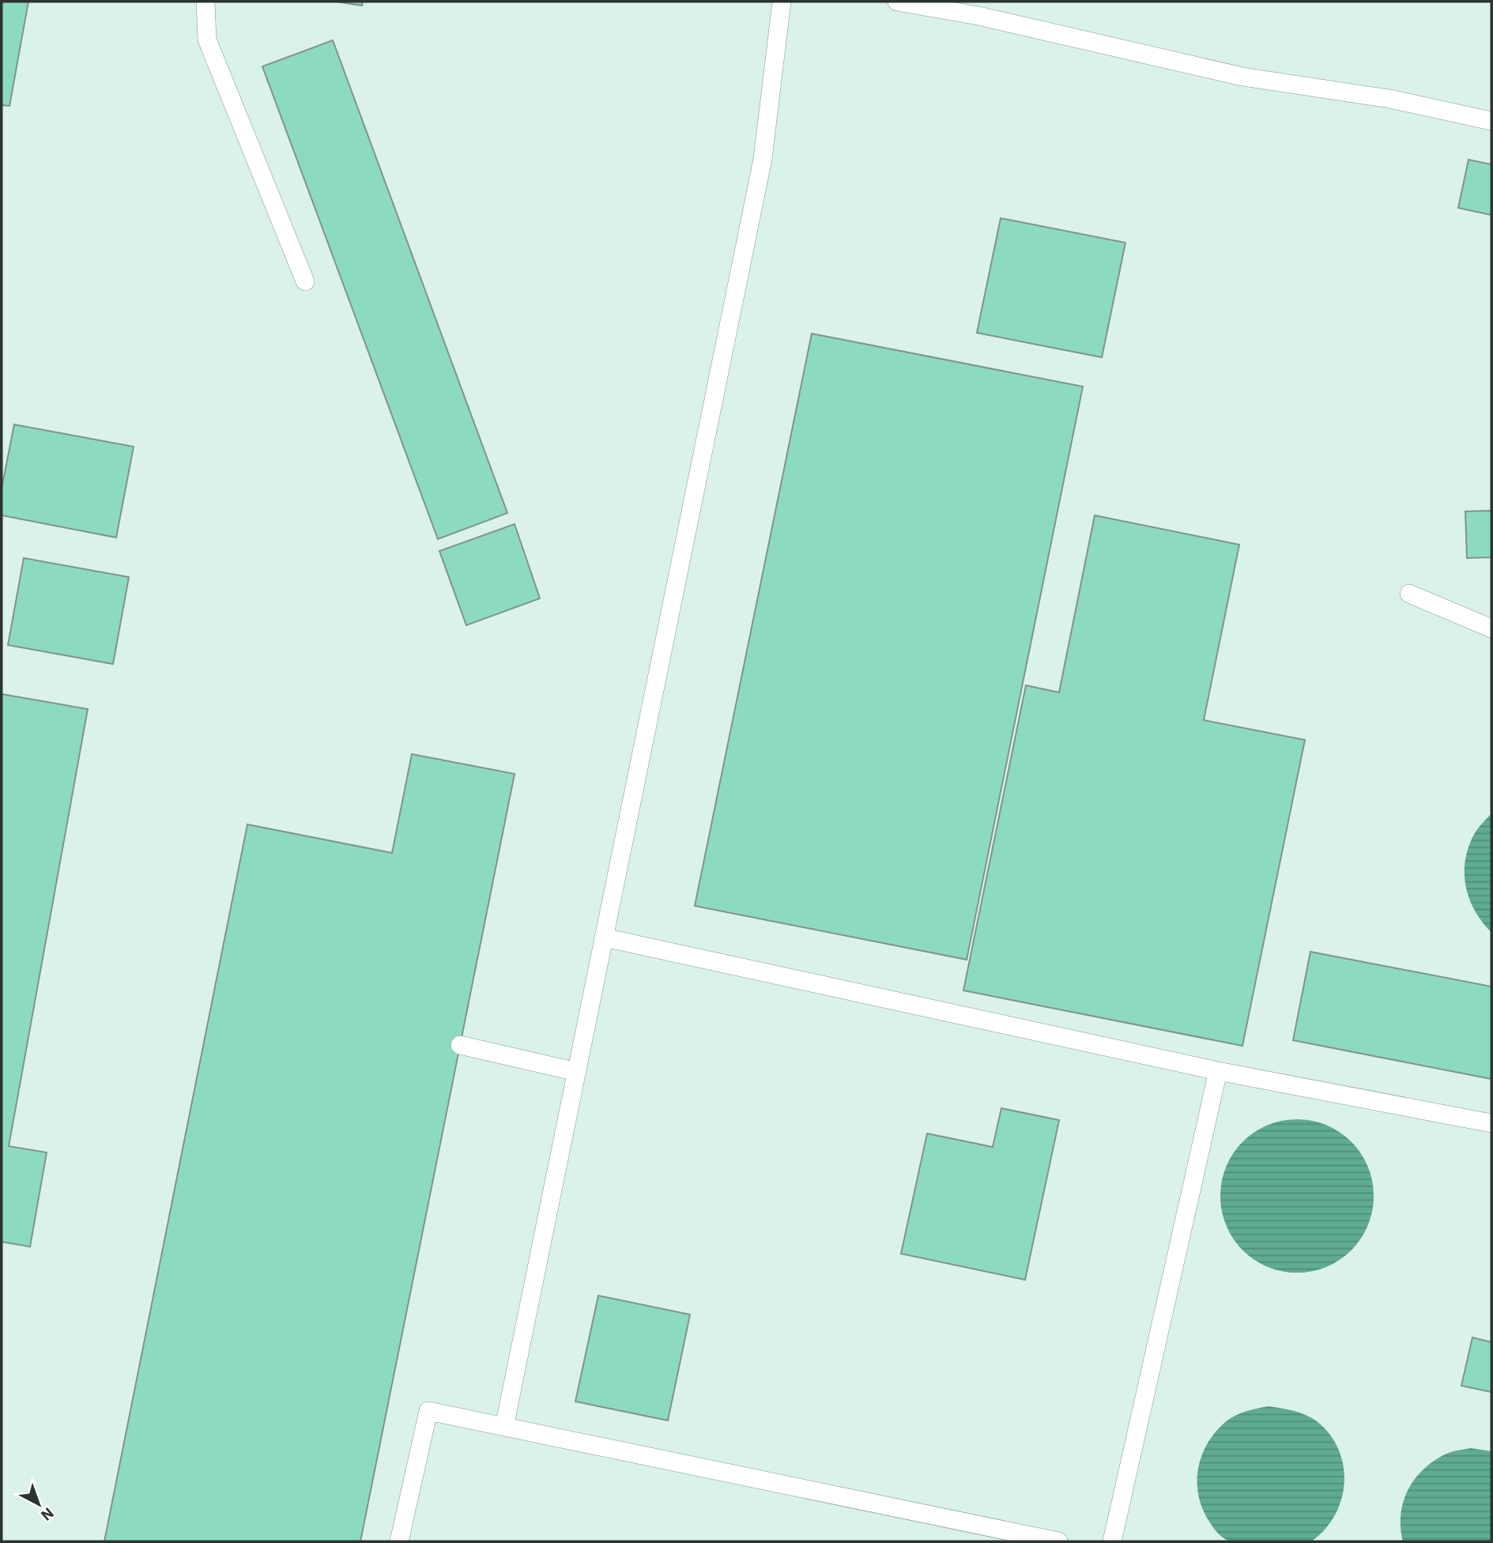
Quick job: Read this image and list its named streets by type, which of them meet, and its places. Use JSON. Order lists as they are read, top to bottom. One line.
{"north":"bottom right"}
